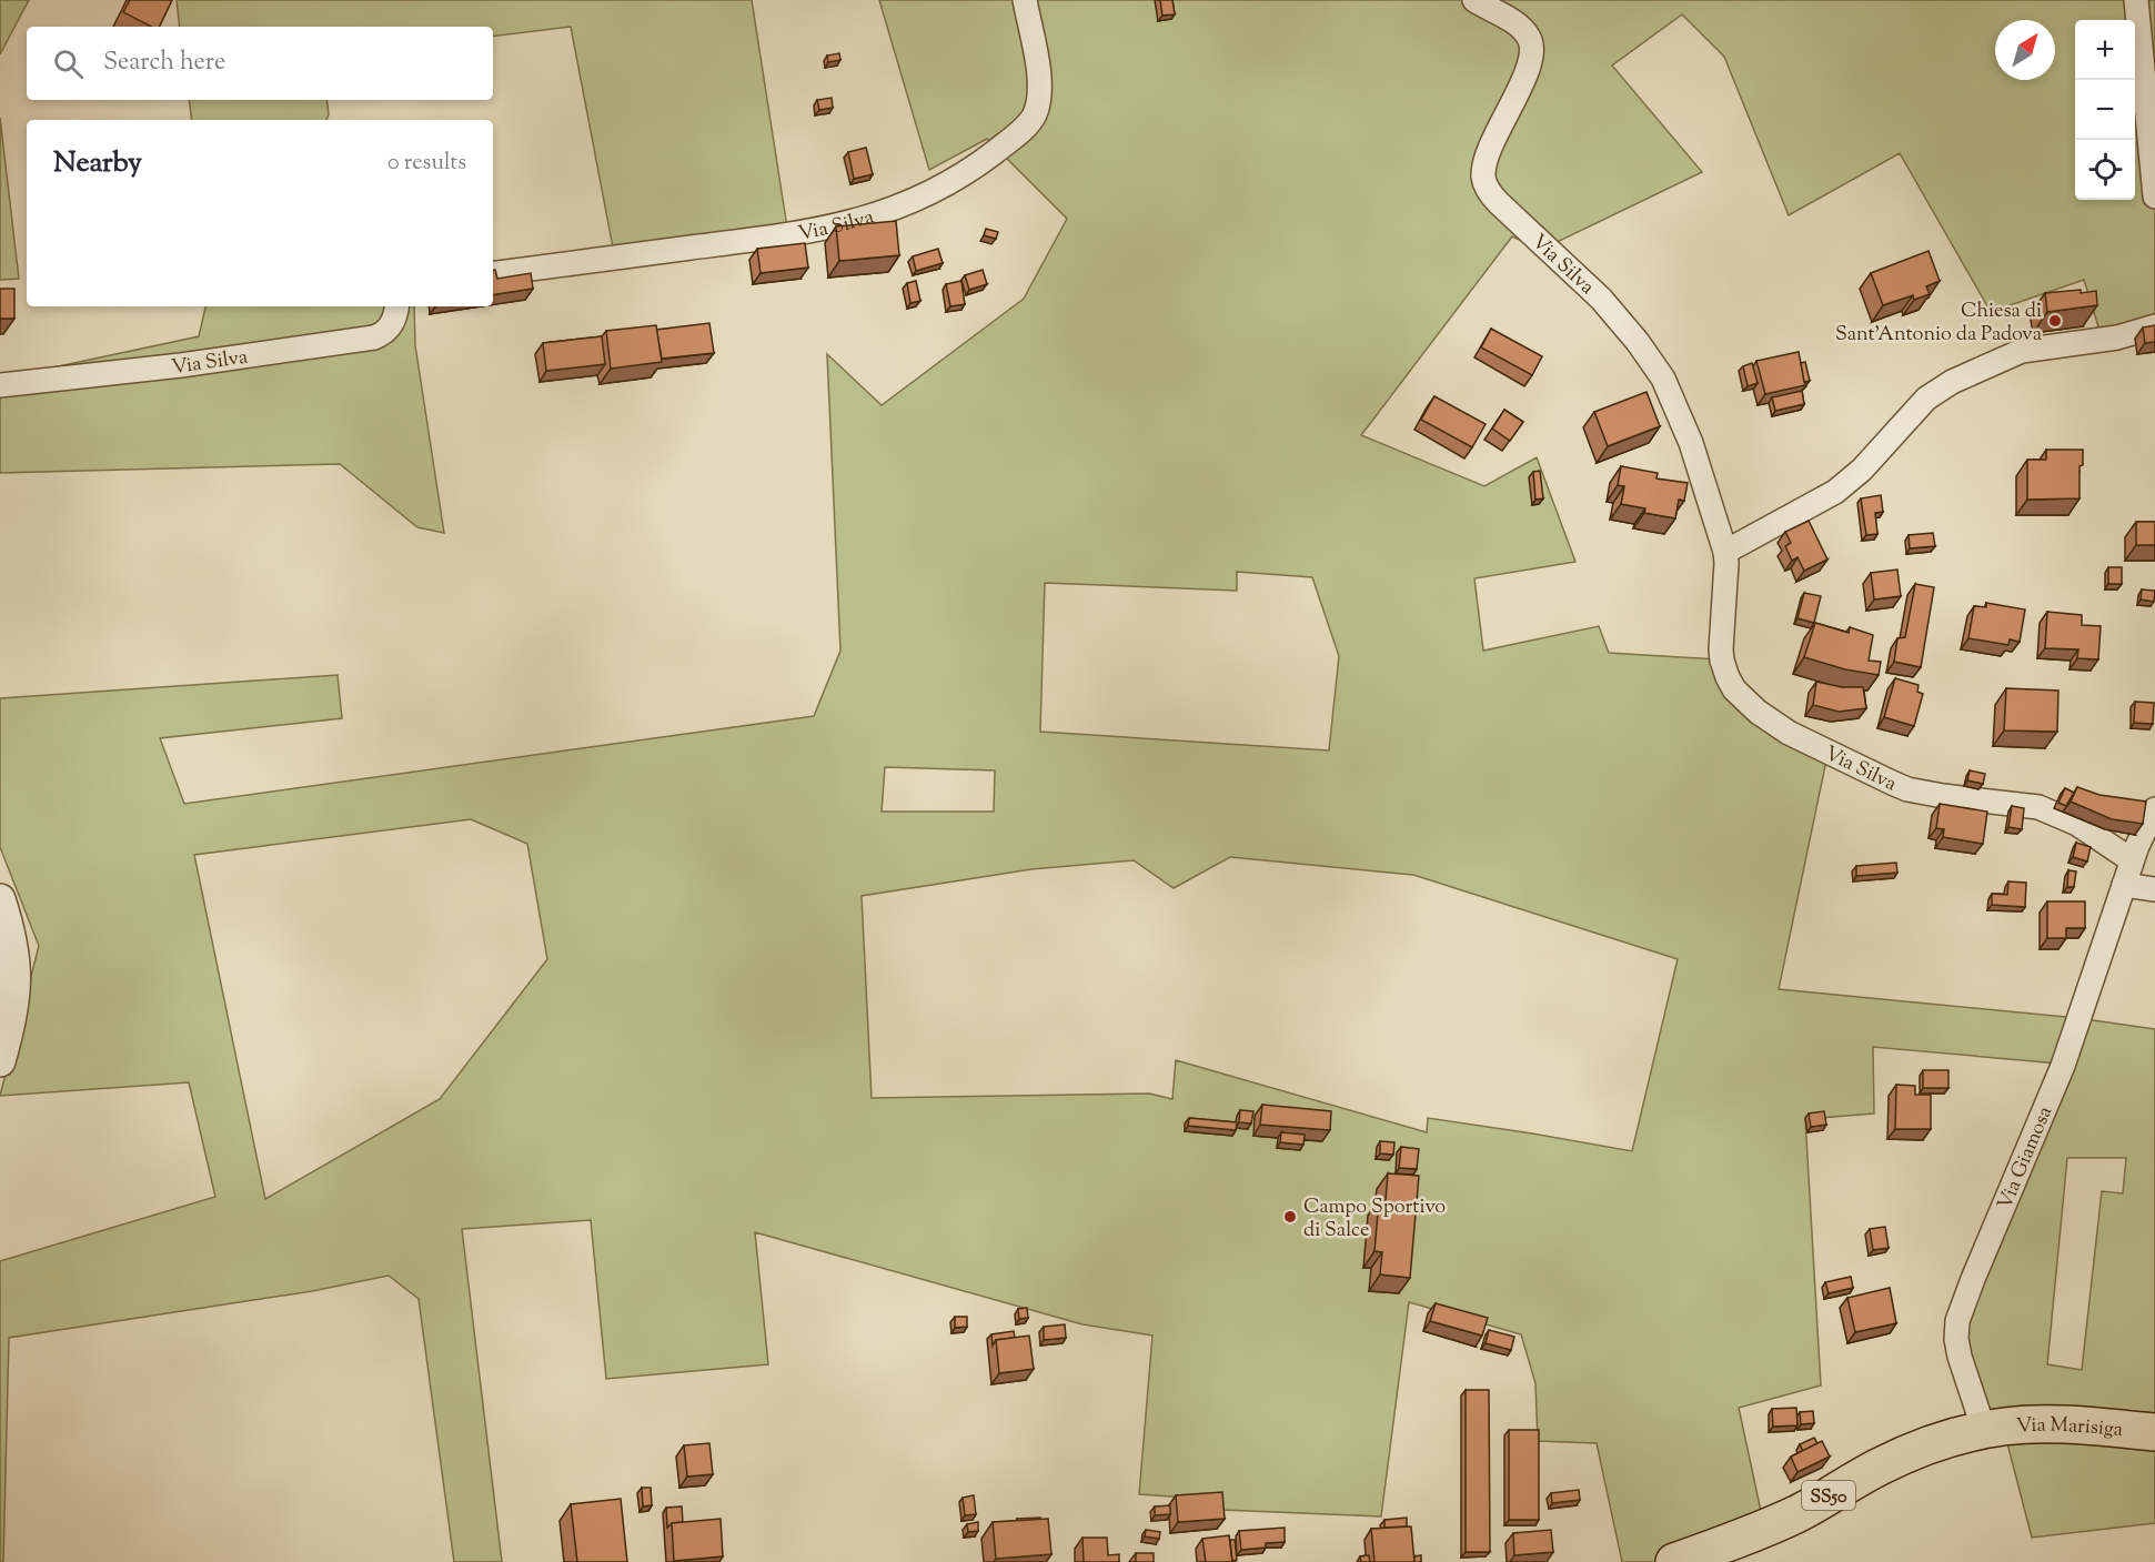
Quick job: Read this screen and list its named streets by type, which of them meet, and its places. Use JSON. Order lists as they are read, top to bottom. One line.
{"streets":{"main road":["Via Marisiga","SS50"],"street":["Via Silva","Via Giamosa"]},"crossings":[["Via Silva","Via Giamosa"],["Via Giamosa","Via Marisiga"],["Via Giamosa","SS50"],["Via Marisiga","SS50"]],"places":["Chiesa di Sant'Antonio da Padova","Campo Sportivo di Salce"],"north":"top right","page":{"map_buttons":["+","−"],"search":"Search here","heading":["Nearby","0 results"]}}
